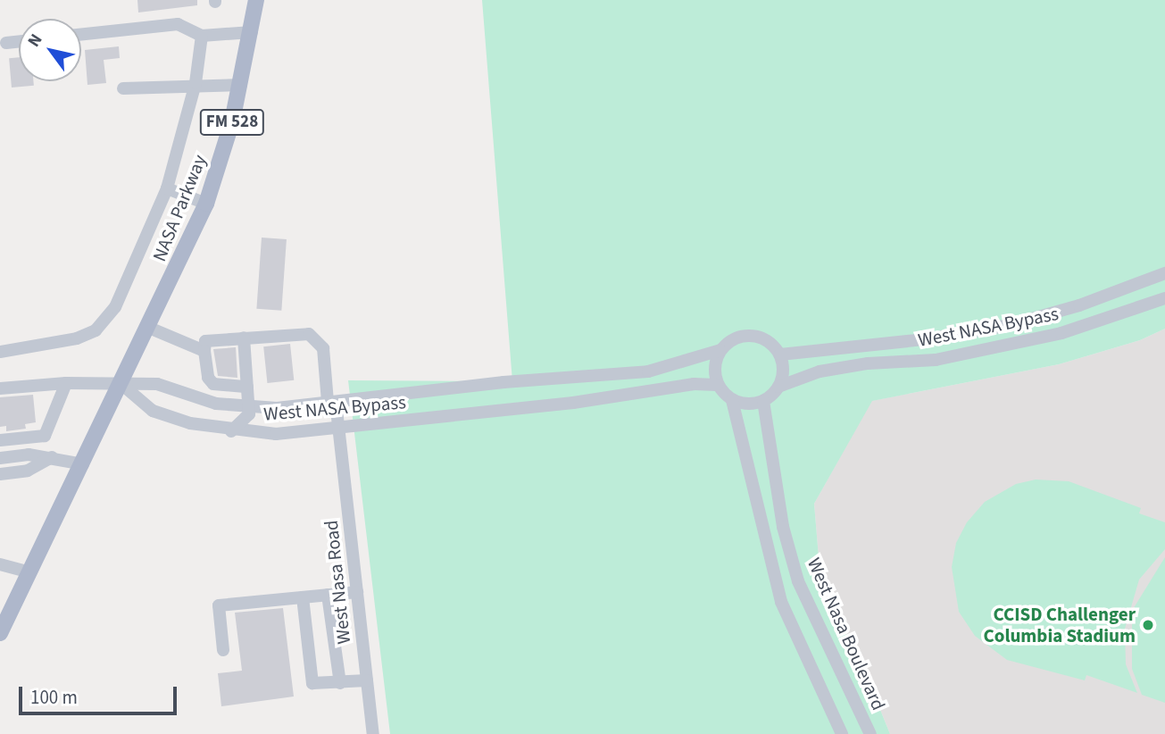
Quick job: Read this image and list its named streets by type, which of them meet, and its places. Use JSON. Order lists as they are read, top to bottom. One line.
{"streets":{"main road":["FM 528","NASA Parkway"],"street":["West NASA Bypass","West Nasa Road","West Nasa Boulevard"]},"crossings":[["FM 528","NASA Parkway"],["FM 528","West NASA Bypass"],["NASA Parkway","West NASA Bypass"],["West NASA Bypass","West Nasa Road"],["West NASA Bypass","West Nasa Boulevard"]],"places":["CCISD Challenger Columbia Stadium"],"scale_bar":"100 m","north":"top left"}
